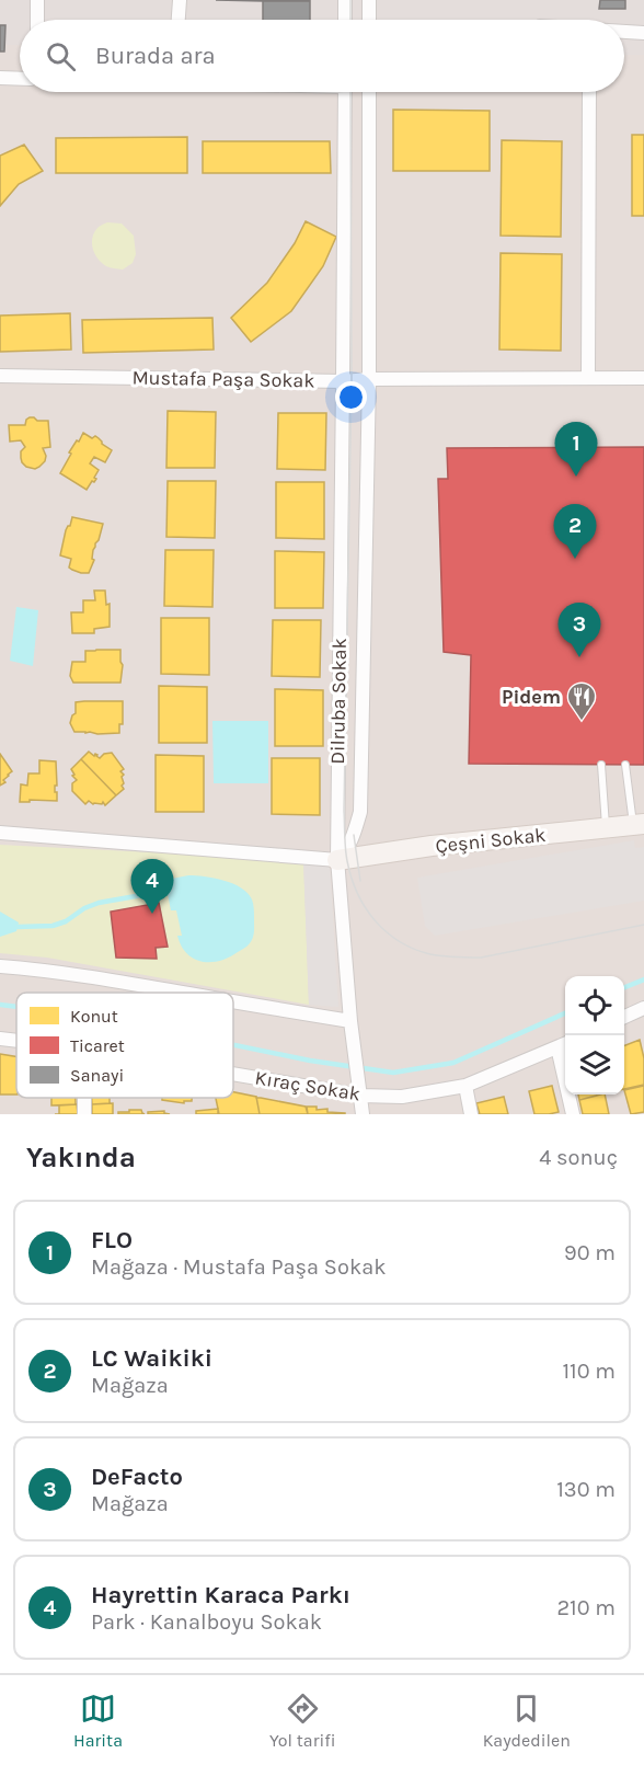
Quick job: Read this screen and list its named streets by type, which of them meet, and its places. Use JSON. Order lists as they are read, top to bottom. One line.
{"streets":{"street":["Mustafa Paşa Sokak","Dilruba Sokak","Çeşni Sokak","Kıraç Sokak"]},"crossings":[["Mustafa Paşa Sokak","Dilruba Sokak"],["Dilruba Sokak","Çeşni Sokak"],["Dilruba Sokak","Kıraç Sokak"]],"places":{"restaurant":["Pidem"]},"legend":["Konut","Ticaret","Sanayi"],"page":{"search":"Burada ara","pins":["1","2","3","4"],"heading":["Yakında","4 sonuç"],"list":[{"mark":"1","name":"FLO","note":"Mağaza · Mustafa Paşa Sokak","value":"90 m"},{"mark":"2","name":"LC Waikiki","note":"Mağaza","value":"110 m"},{"mark":"3","name":"DeFacto","note":"Mağaza","value":"130 m"},{"mark":"4","name":"Hayrettin Karaca Parkı","note":"Park · Kanalboyu Sokak","value":"210 m"}],"nav":["Harita","Yol tarifi","Kaydedilen"]}}
